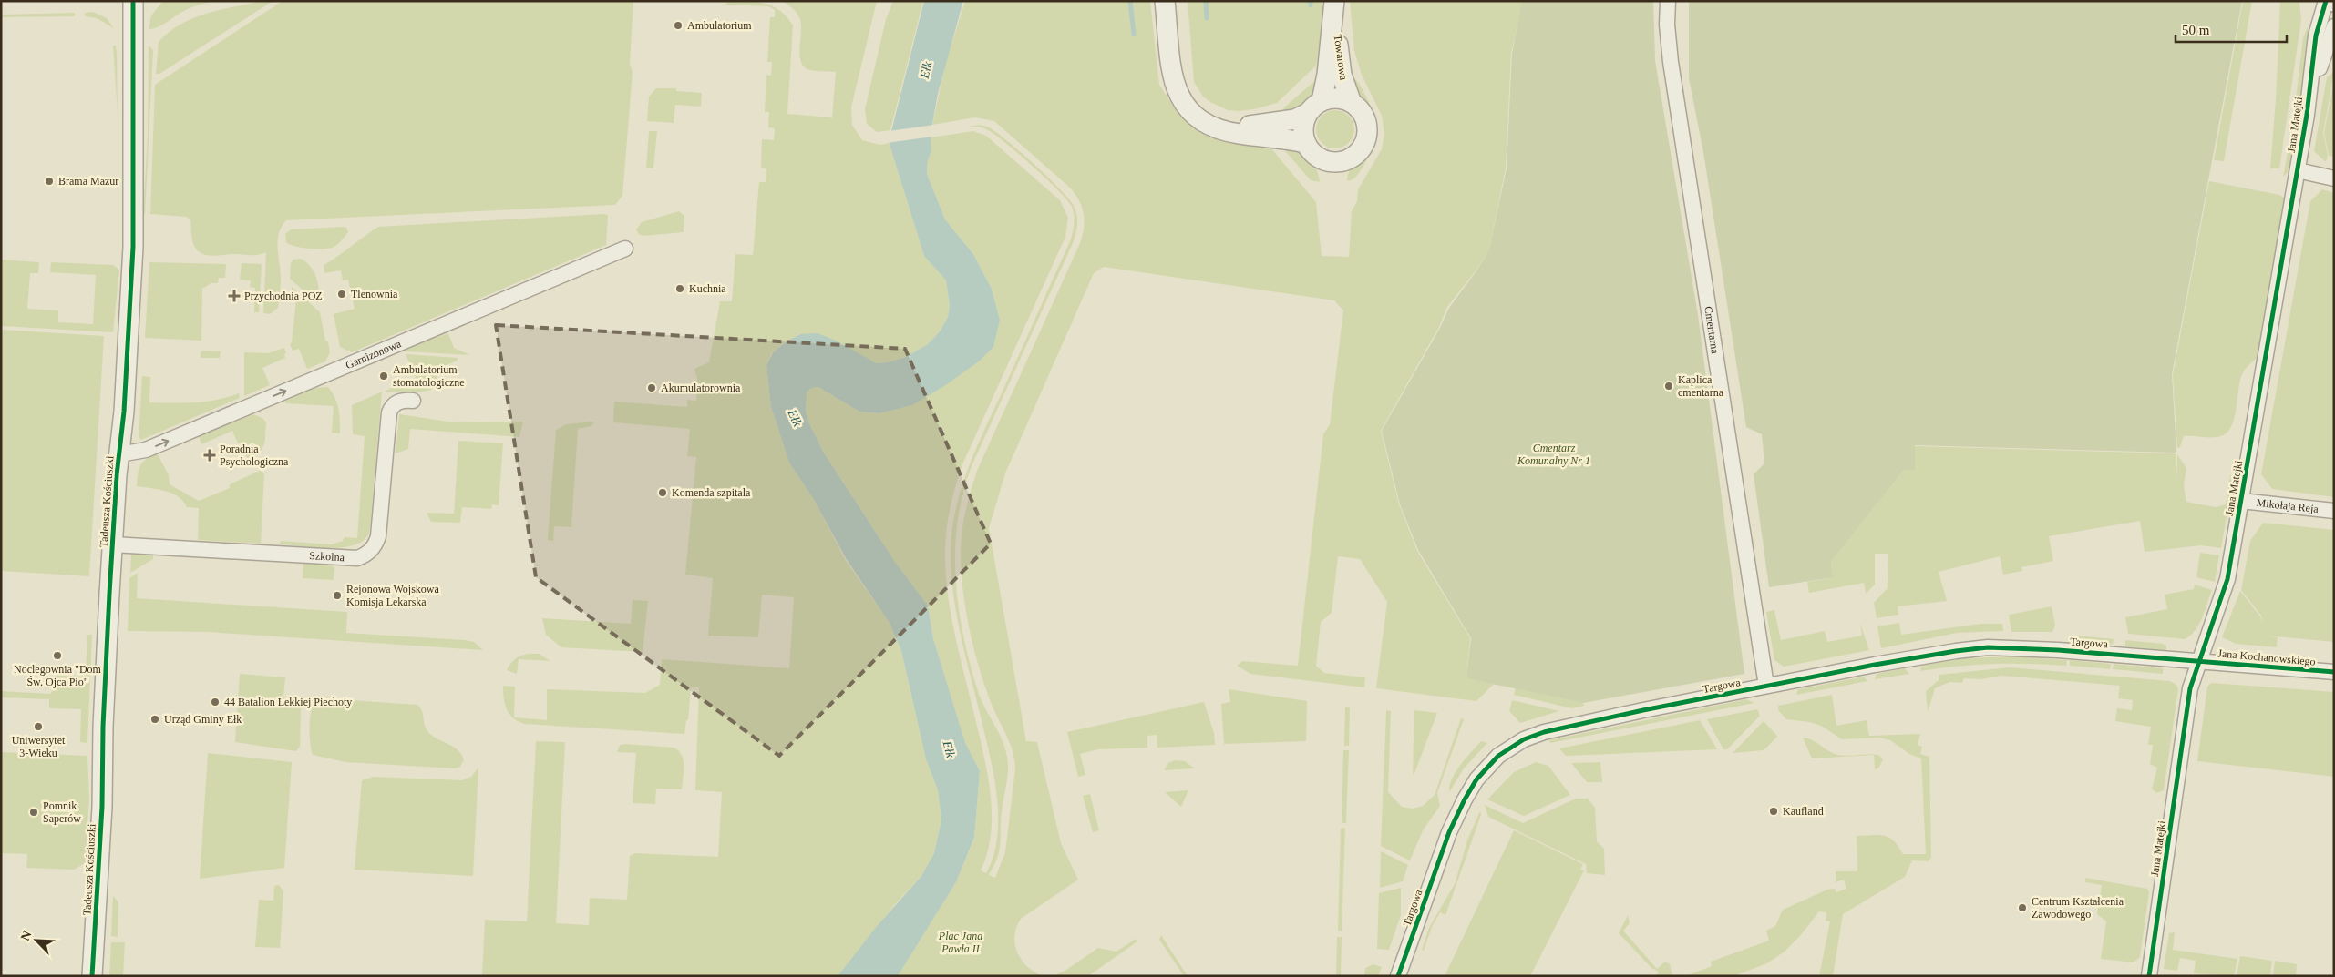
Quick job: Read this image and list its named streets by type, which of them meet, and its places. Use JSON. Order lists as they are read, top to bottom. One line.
{"streets":{"street":["Towarowa","Jana Matejki","Cmentarna","Garnizonowa","Tadeusza Kościuszki","Mikołaja Reja","Szkolna","Targowa","Jana Kochanowskiego"]},"crossings":[["Jana Matejki","Mikołaja Reja"],["Jana Matejki","Targowa"],["Jana Matejki","Jana Kochanowskiego"],["Cmentarna","Targowa"],["Garnizonowa","Tadeusza Kościuszki"],["Tadeusza Kościuszki","Szkolna"],["Targowa","Jana Kochanowskiego"]],"one_way":["Garnizonowa"],"water":["Ełk"],"parks":["Cmentarz Komunalny Nr 1","Plac Jana Pawła II"],"places":{"other":["Ambulatorium","Brama Mazur","Kuchnia","Tlenownia","Ambulatorium stomatologiczne","Kaplica cmentarna","Akumulatorownia","Komenda szpitala","Rejonowa Wojskowa Komisja Lekarska","Noclegownia \"Dom Św. Ojca Pio\"","44 Batalion Lekkiej Piechoty","Urząd Gminy Ełk","Uniwersytet 3-Wieku","Kaufland","Pomnik Saperów","Centrum Kształcenia Zawodowego"],"health":["Przychodnia POZ","Poradnia Psychologiczna"]},"scale_bar":"50 m","north":"top left"}
